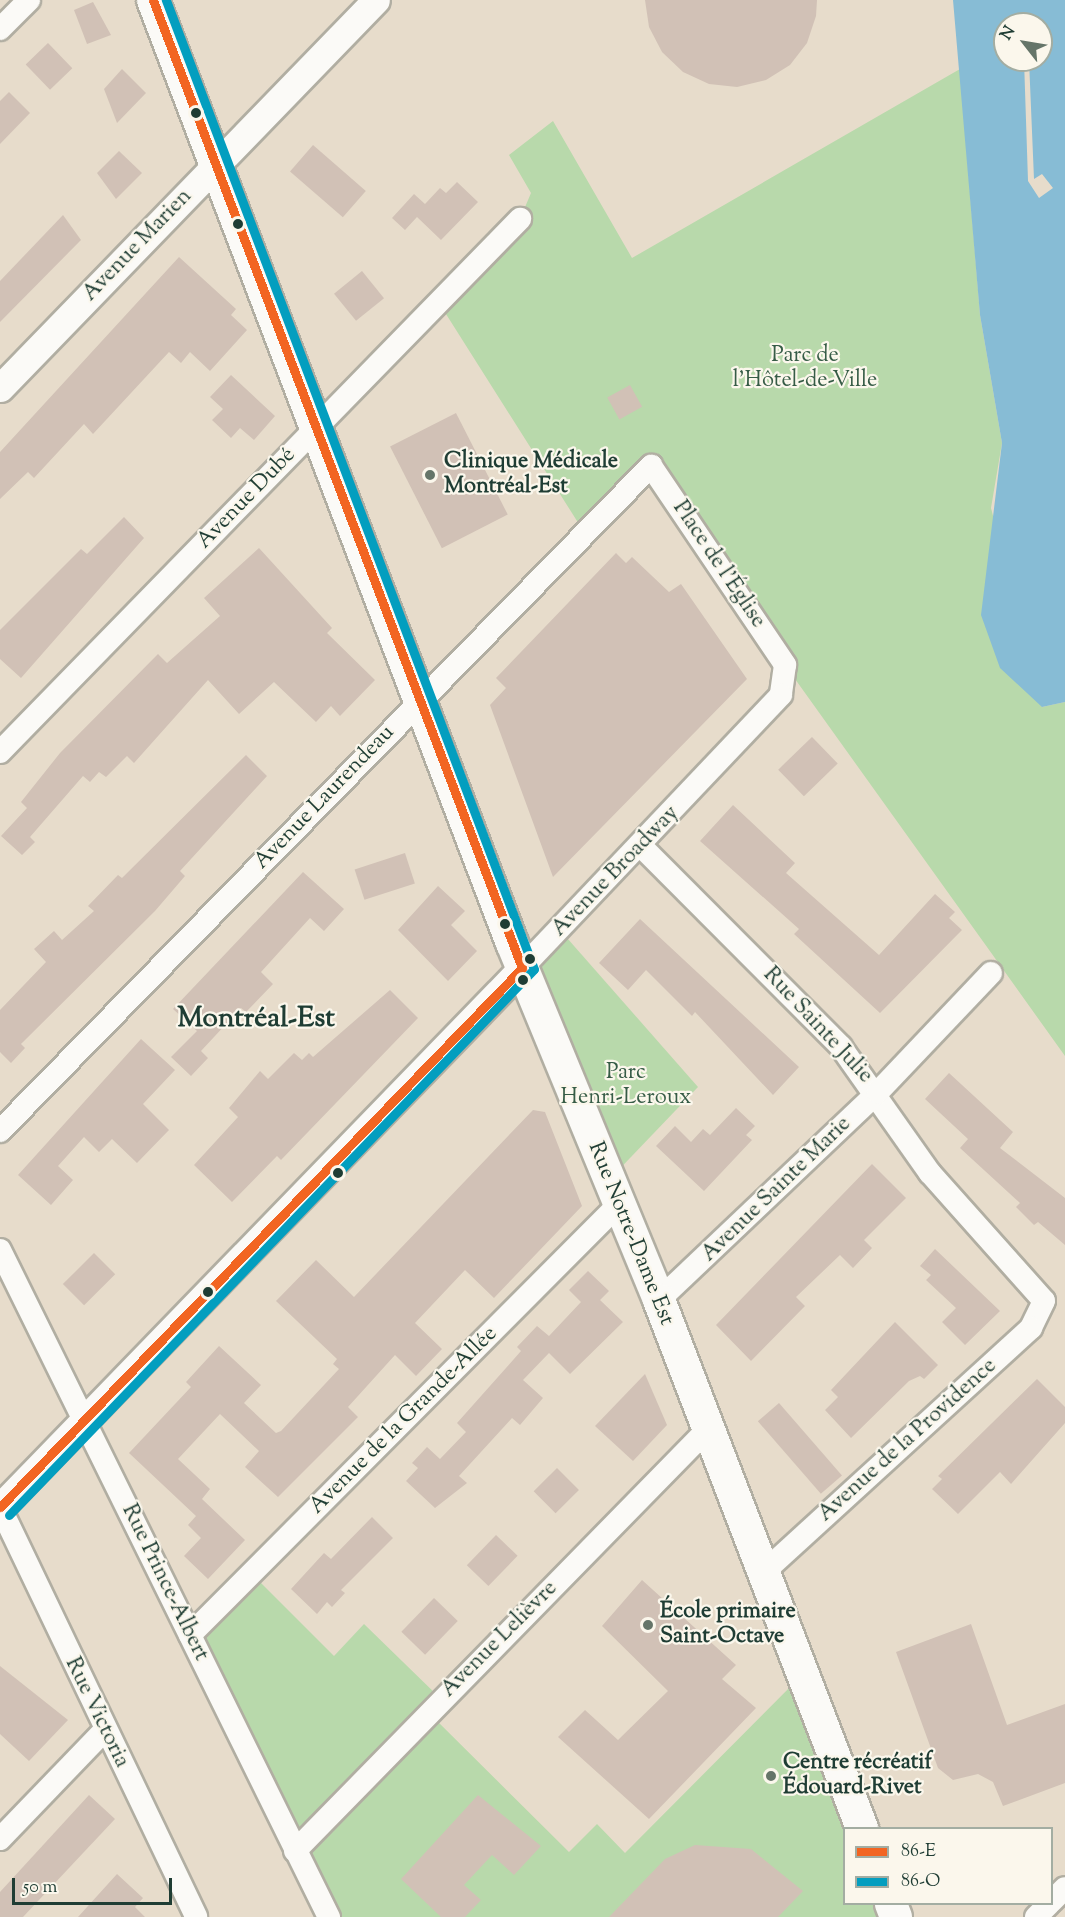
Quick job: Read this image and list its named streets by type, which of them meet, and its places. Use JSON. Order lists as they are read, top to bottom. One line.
{"streets":{"main road":["Rue Notre-Dame Est"],"street":["Avenue Marien","Avenue Dubé","Place de l'Église","Avenue Laurendeau","Avenue Broadway","Rue Sainte Julie","Avenue Sainte Marie","Avenue de la Grande-Allée","Avenue de la Providence","Rue Prince-Albert","Avenue Lelièvre","Rue Victoria"]},"crossings":[["Avenue Marien","Rue Notre-Dame Est"],["Avenue Dubé","Rue Notre-Dame Est"],["Place de l'Église","Avenue Laurendeau"],["Place de l'Église","Avenue Broadway"],["Avenue Laurendeau","Rue Notre-Dame Est"],["Avenue Broadway","Rue Sainte Julie"],["Avenue Broadway","Rue Notre-Dame Est"],["Avenue Broadway","Rue Prince-Albert"],["Avenue Broadway","Rue Victoria"],["Rue Sainte Julie","Avenue Sainte Marie"],["Rue Sainte Julie","Avenue de la Providence"],["Avenue Sainte Marie","Rue Notre-Dame Est"],["Rue Notre-Dame Est","Avenue de la Grande-Allée"],["Rue Notre-Dame Est","Avenue de la Providence"],["Rue Notre-Dame Est","Avenue Lelièvre"],["Avenue de la Grande-Allée","Rue Prince-Albert"],["Rue Prince-Albert","Avenue Lelièvre"]],"districts":["Montréal-Est"],"parks":["Parc de l'Hôtel-de-Ville","Parc Henri-Leroux"],"places":["Clinique Médicale Montréal-Est","École primaire Saint-Octave","Centre récréatif Édouard-Rivet"],"lines":["transit line 86-E","transit line 86-O"],"legend":["86-E","86-O"],"scale_bar":"50 m","north":"top left"}
